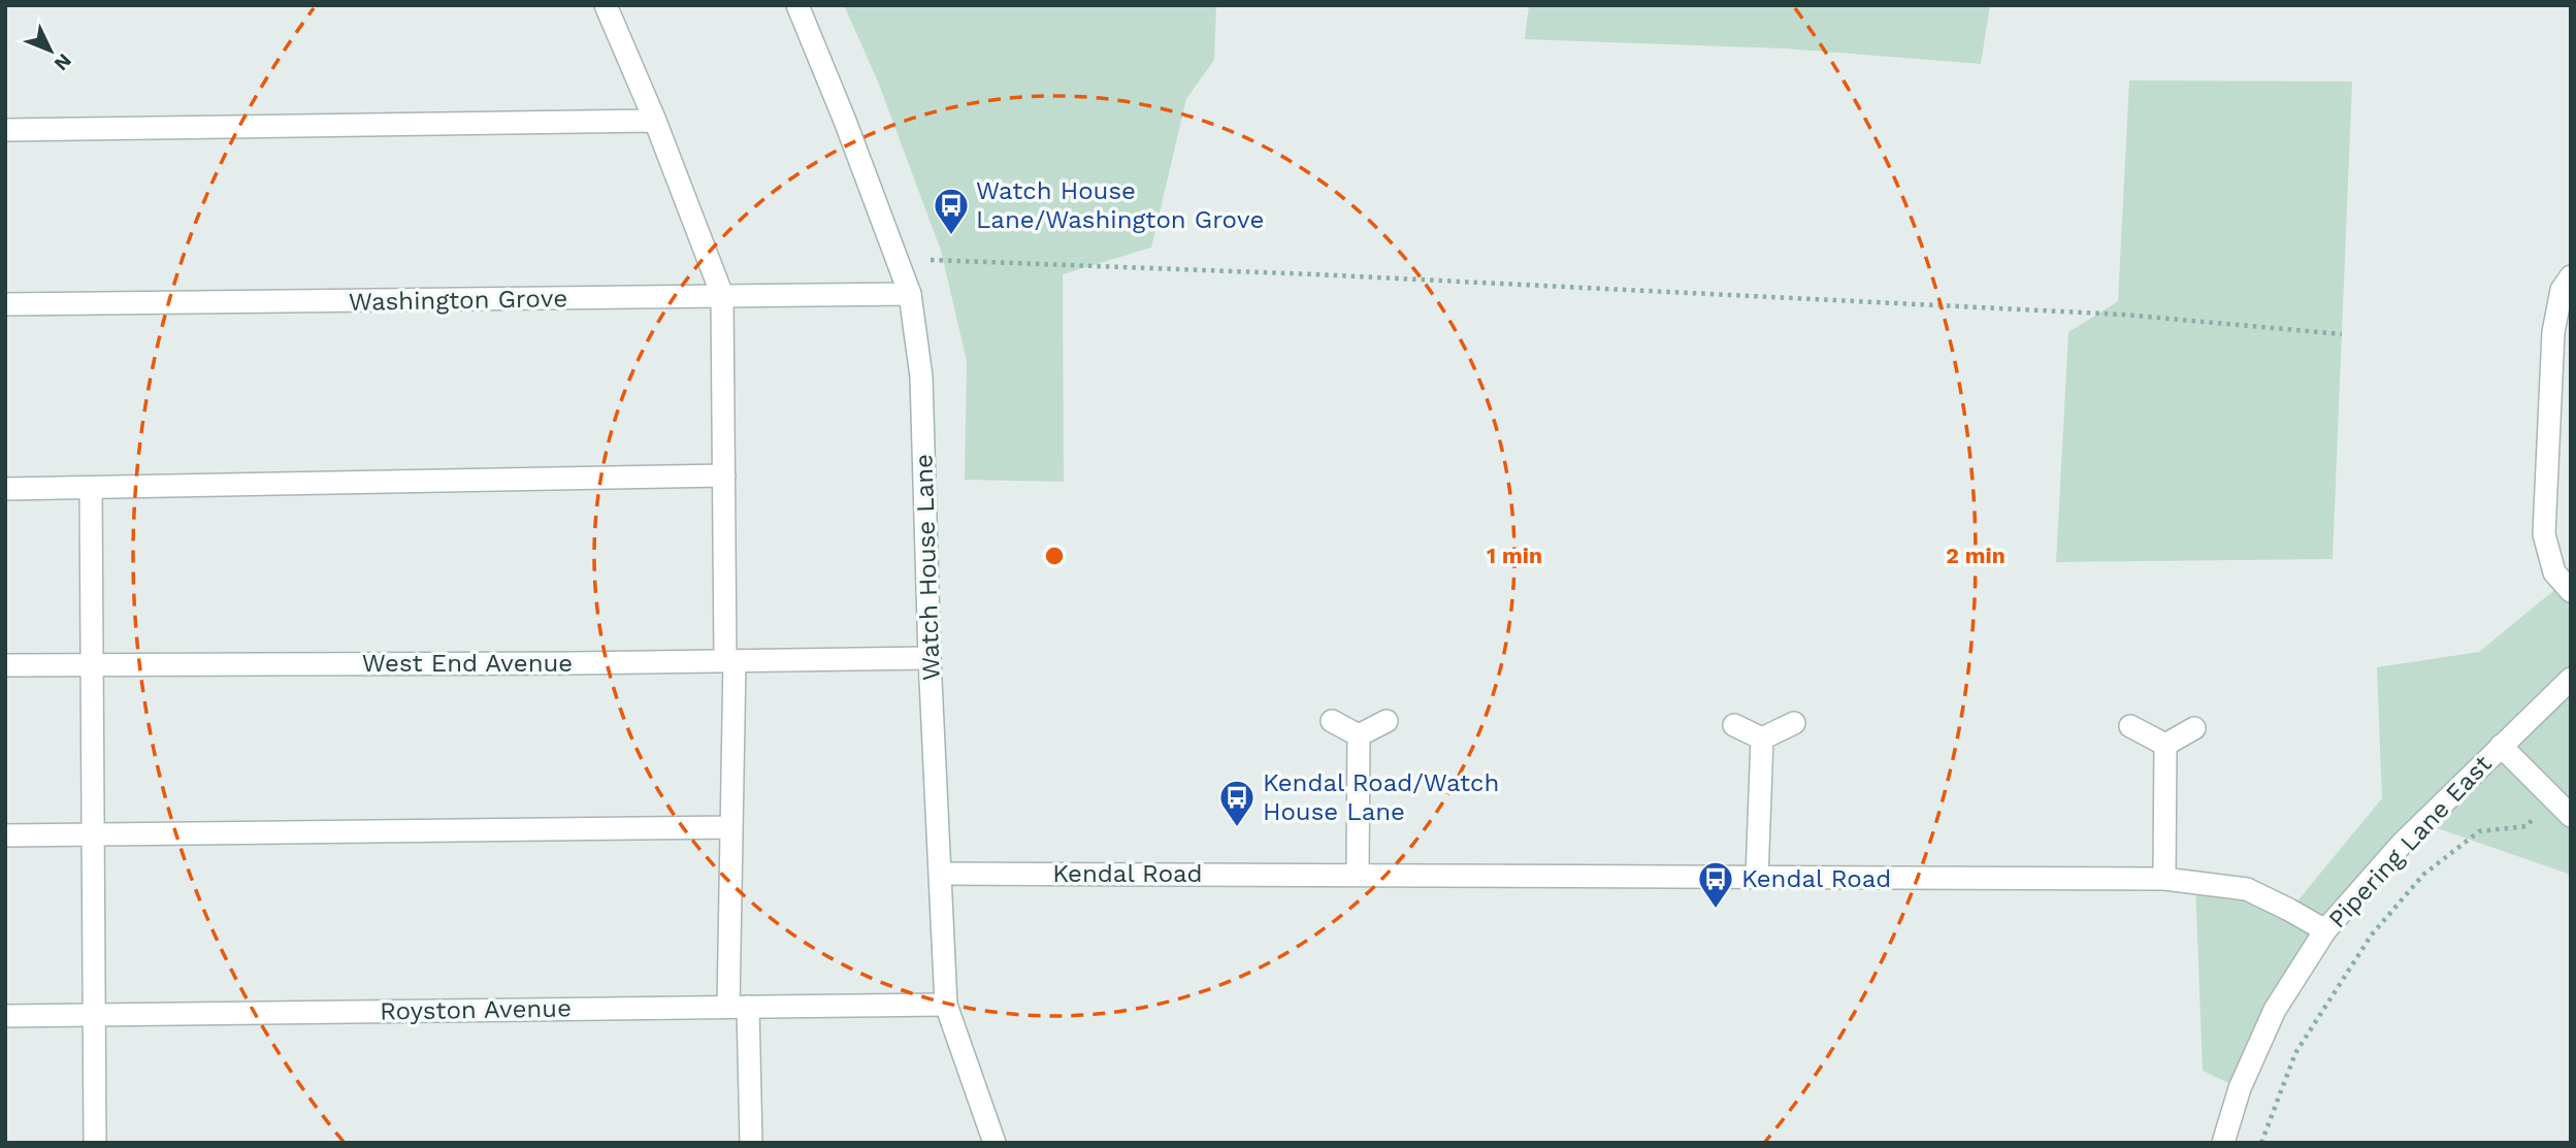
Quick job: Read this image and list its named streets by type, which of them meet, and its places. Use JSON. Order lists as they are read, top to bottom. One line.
{"streets":{"street":["Washington Grove","Watch House Lane","West End Avenue","Pipering Lane East","Kendal Road","Royston Avenue"]},"crossings":[["Washington Grove","Watch House Lane"],["Watch House Lane","West End Avenue"],["Watch House Lane","Kendal Road"],["Watch House Lane","Royston Avenue"],["Pipering Lane East","Kendal Road"]],"places":{"bus stop":["Watch House Lane/Washington Grove","Kendal Road/Watch House Lane","Kendal Road"]},"north":"bottom right","rings":["1 min","2 min"]}
